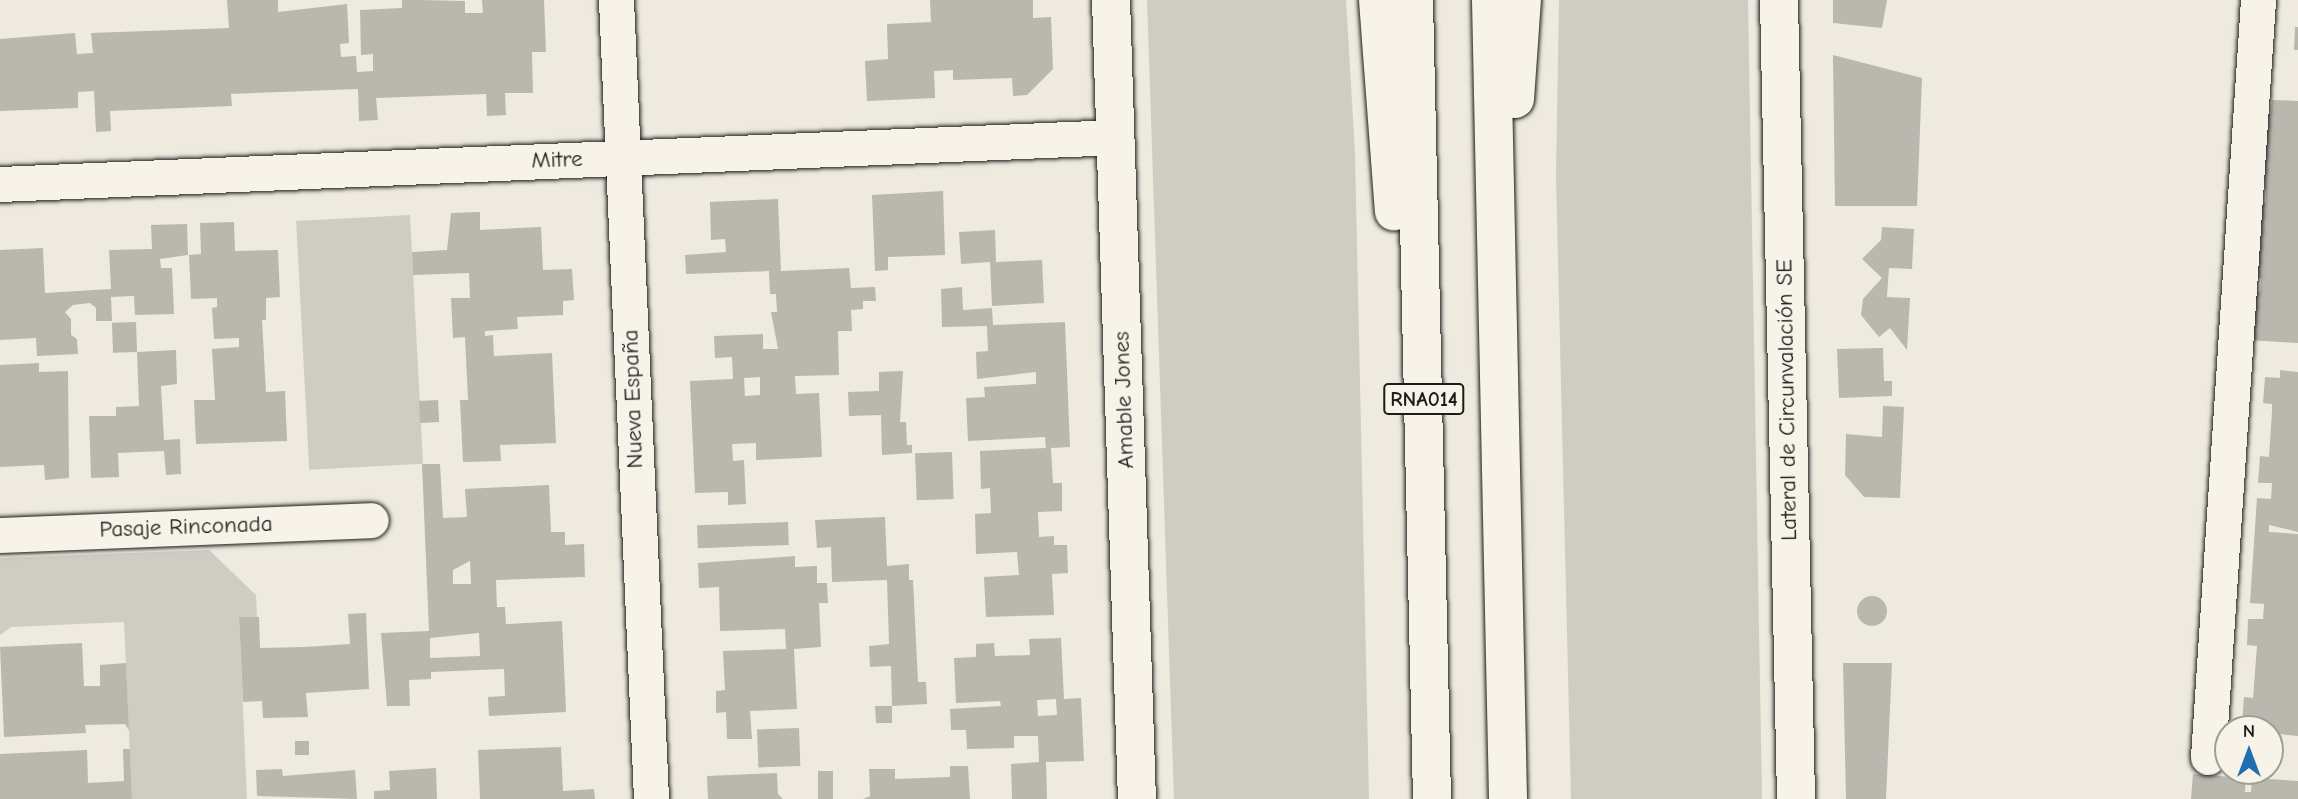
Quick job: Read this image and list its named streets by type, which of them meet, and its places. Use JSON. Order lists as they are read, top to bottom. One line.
{"streets":{"main road":["RNA014","Amable Jones","Lateral de Circunvalación SE"],"street":["Mitre","Nueva España","Pasaje Rinconada"]},"crossings":[["Mitre","Nueva España"],["Mitre","Amable Jones"]],"north":"top"}
